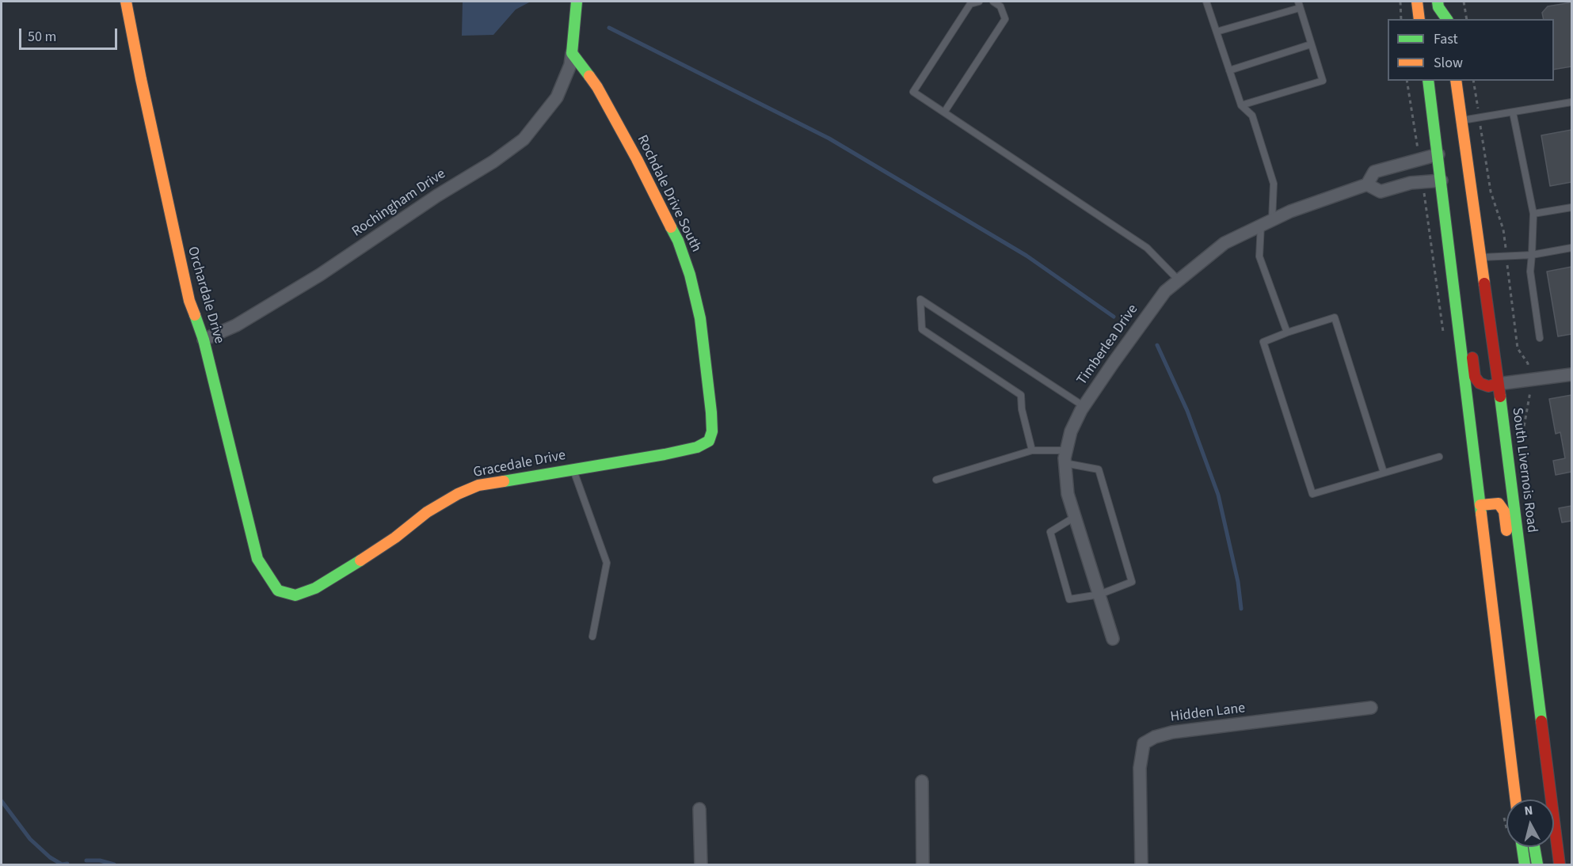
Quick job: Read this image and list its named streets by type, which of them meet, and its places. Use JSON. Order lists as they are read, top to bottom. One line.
{"streets":{"main road":["Rochdale Drive South","Orchardale Drive","Gracedale Drive","South Livernois Road"],"street":["Rochingham Drive","Timberlea Drive","Hidden Lane"]},"crossings":[["Rochdale Drive South","Rochingham Drive"],["Rochdale Drive South","Gracedale Drive"],["Rochingham Drive","Orchardale Drive"],["Orchardale Drive","Gracedale Drive"]],"legend":["Fast","Slow"],"scale_bar":"50 m","north":"top"}
